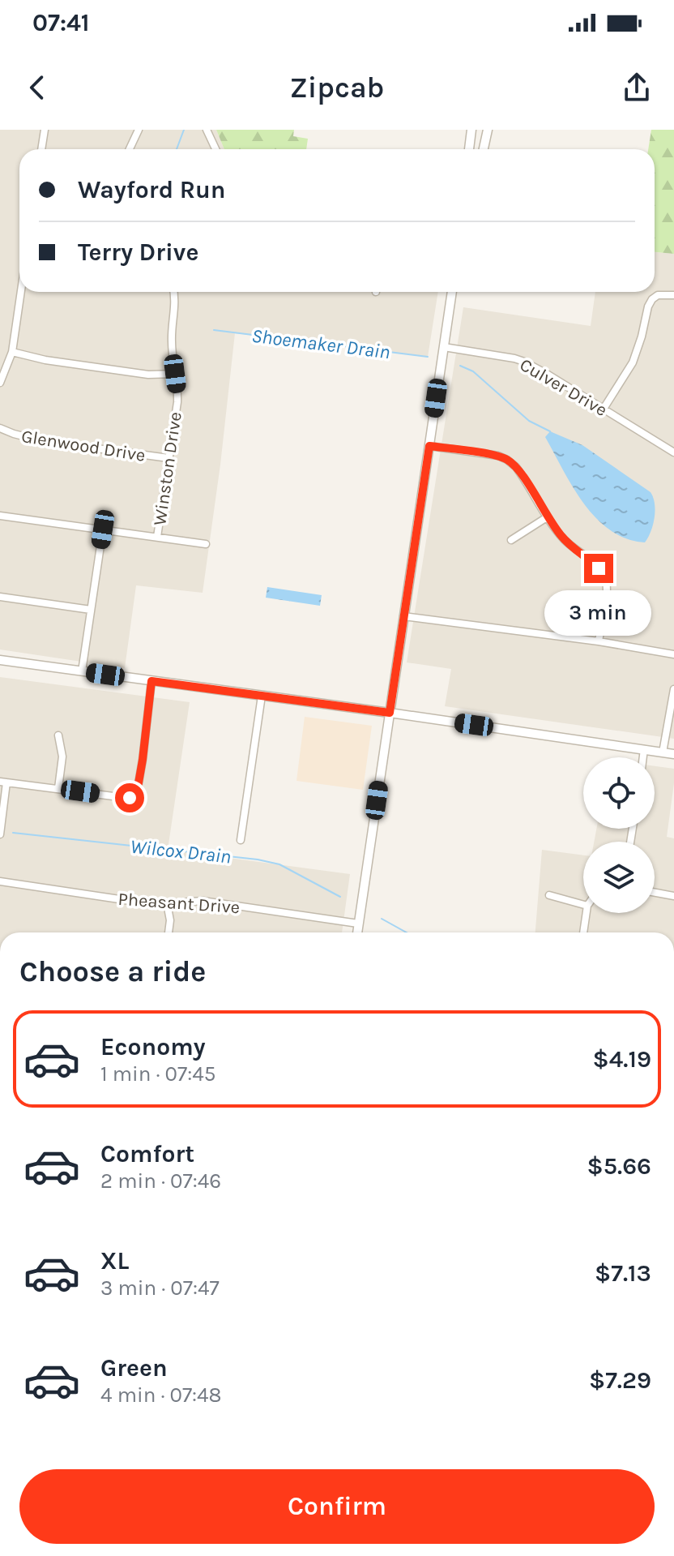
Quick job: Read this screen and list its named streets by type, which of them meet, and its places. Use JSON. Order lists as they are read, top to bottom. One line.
{"streets":{"street":["Culver Drive","Glenwood Drive","Winston Drive","Pheasant Drive"]},"crossings":[["Glenwood Drive","Winston Drive"]],"water":["Shoemaker Drain","Wilcox Drain"],"page":{"status":"07:41","header":"Zipcab","banner":["Wayford Run","Terry Drive"],"bubble":"3 min","heading":"Choose a ride","list":[{"name":"Economy","note":"1 min · 07:45","value":"$4.19"},{"name":"Comfort","note":"2 min · 07:46","value":"$5.66"},{"name":"XL","note":"3 min · 07:47","value":"$7.13"},{"name":"Green","note":"4 min · 07:48","value":"$7.29"}],"buttons":"Confirm"}}
